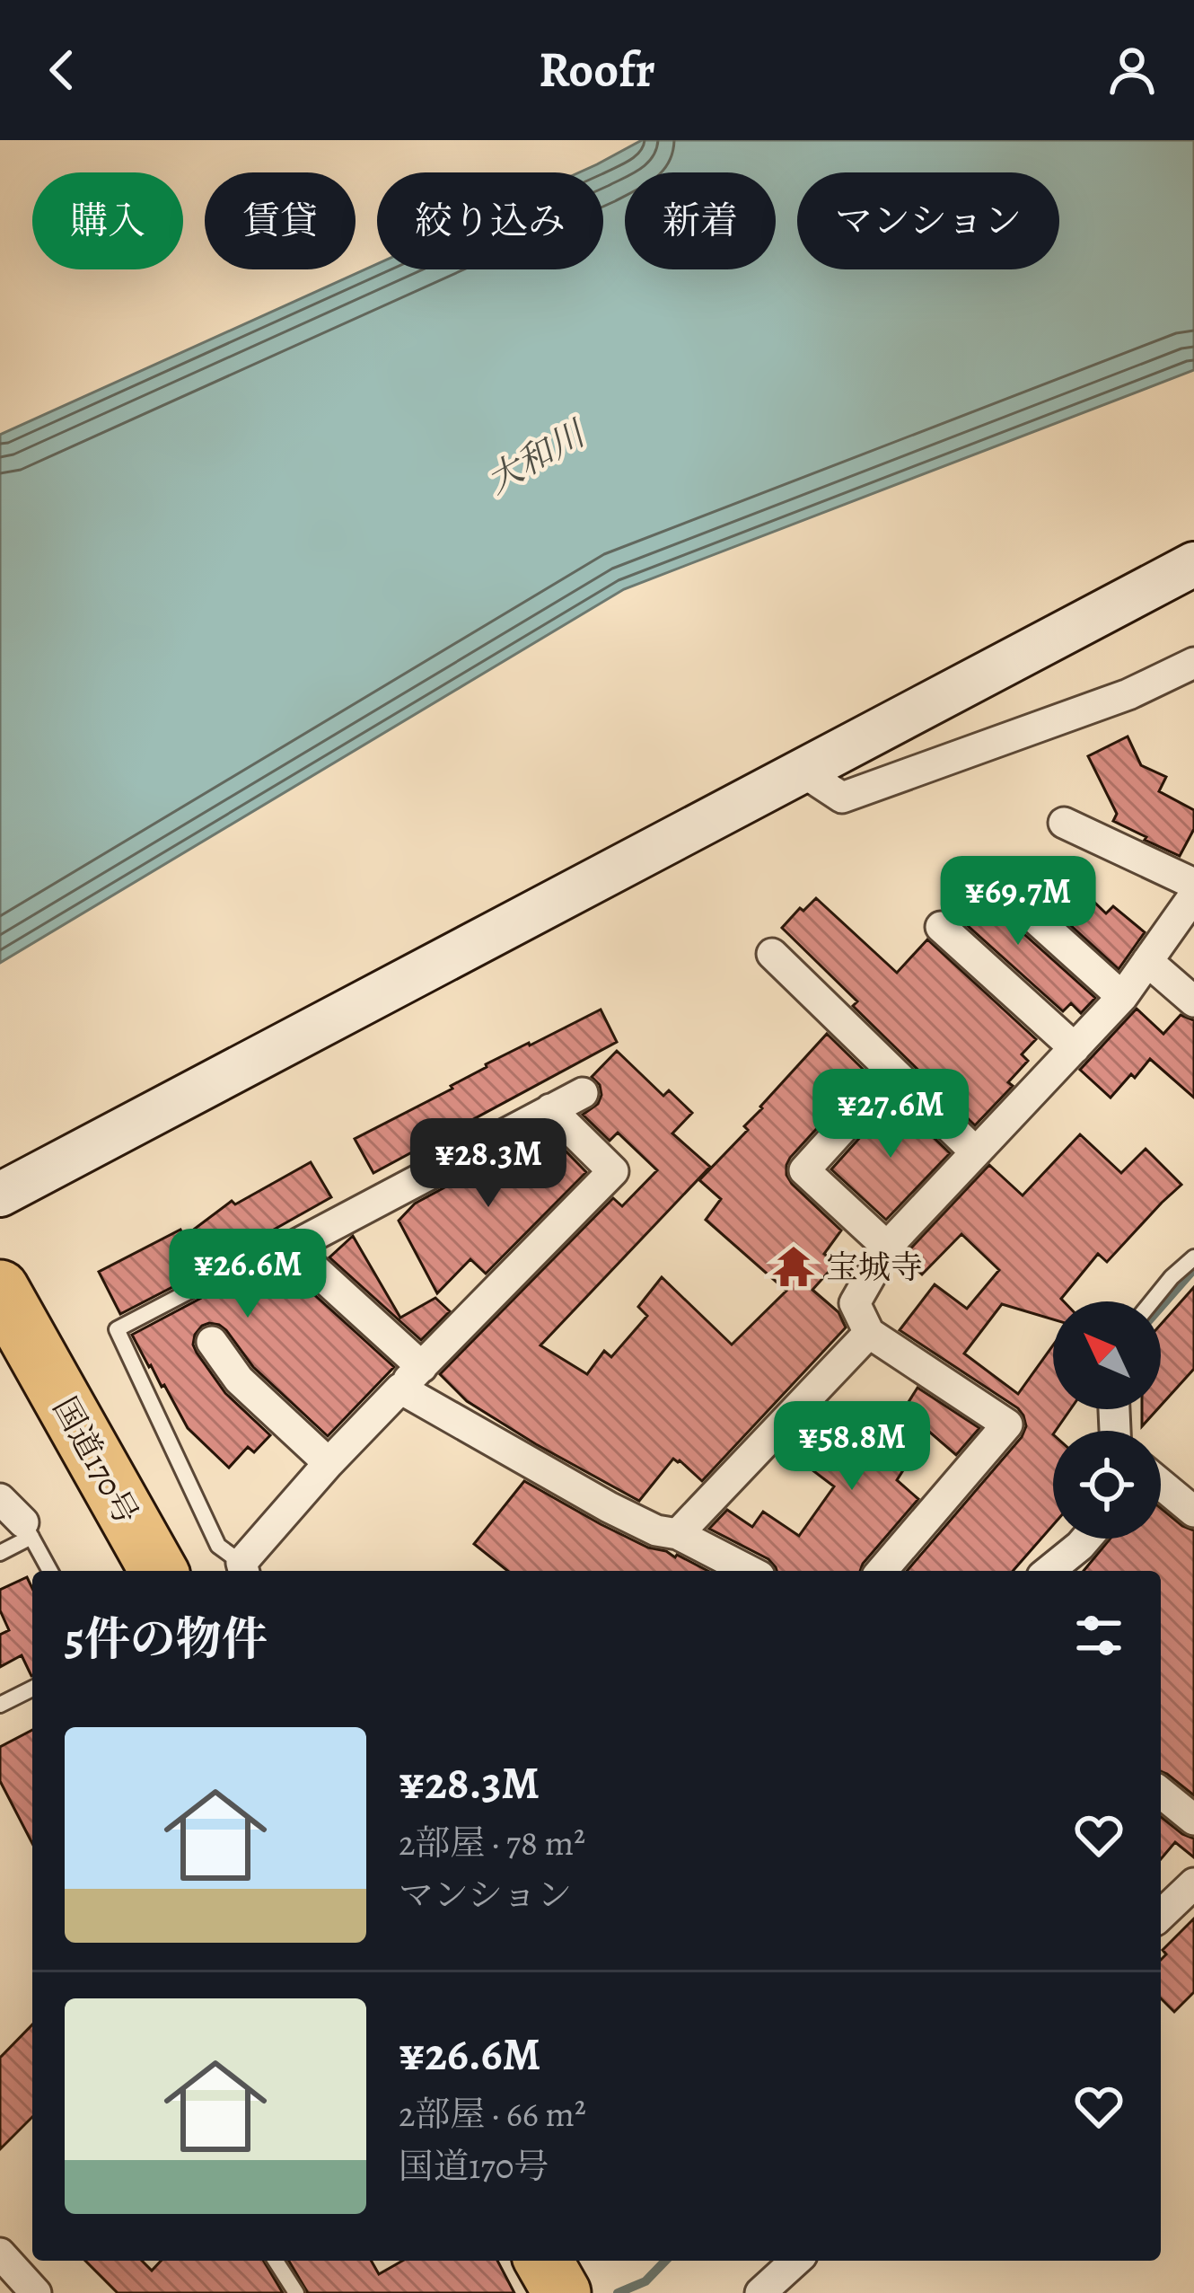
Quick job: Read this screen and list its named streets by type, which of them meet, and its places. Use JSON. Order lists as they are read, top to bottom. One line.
{"streets":{"highway":["国道170号"]},"water":["大和川"],"places":{"temple":["宝城寺"]},"north":"top left","page":{"header":"Roofr","chip":["購入","賃貸","絞り込み","新着","マンション"],"price":["¥69.7M","¥27.6M","¥28.3M","¥26.6M","¥58.8M"],"heading":"5件の物件","list":[{"name":"¥28.3M","note":"2部屋 · 78 m² · マンション"},{"name":"¥26.6M","note":"2部屋 · 66 m² · 国道170号"}]}}
